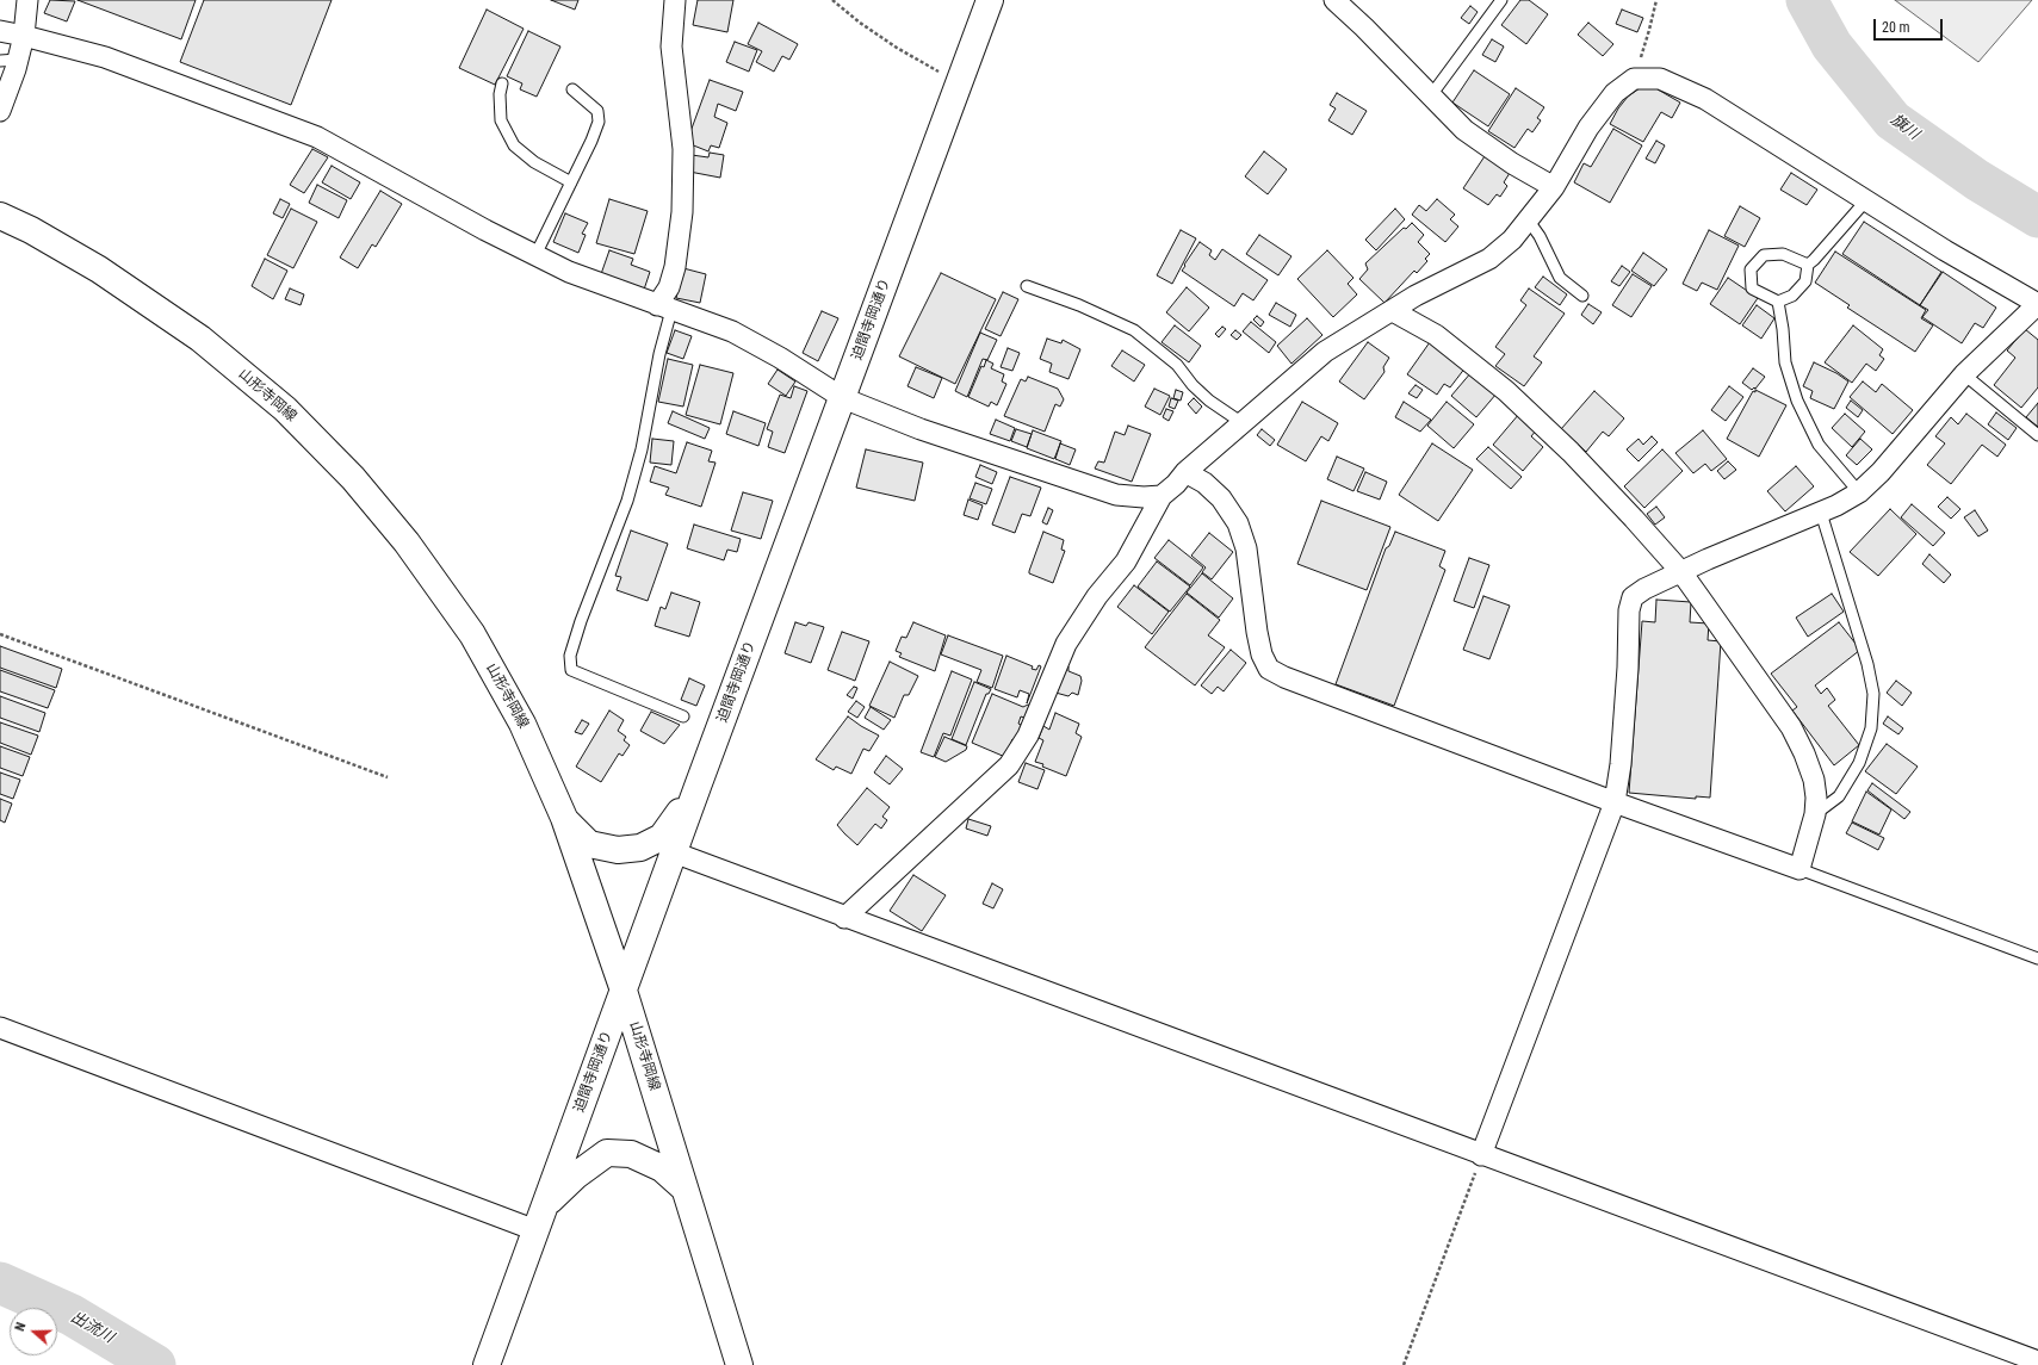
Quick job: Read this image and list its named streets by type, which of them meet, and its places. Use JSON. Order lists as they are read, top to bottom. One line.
{"streets":{"main road":["迫間寺岡通り","山形寺岡線"]},"crossings":[["迫間寺岡通り","山形寺岡線"]],"water":["旗川","出流川"],"scale_bar":"20 m","north":"left"}
